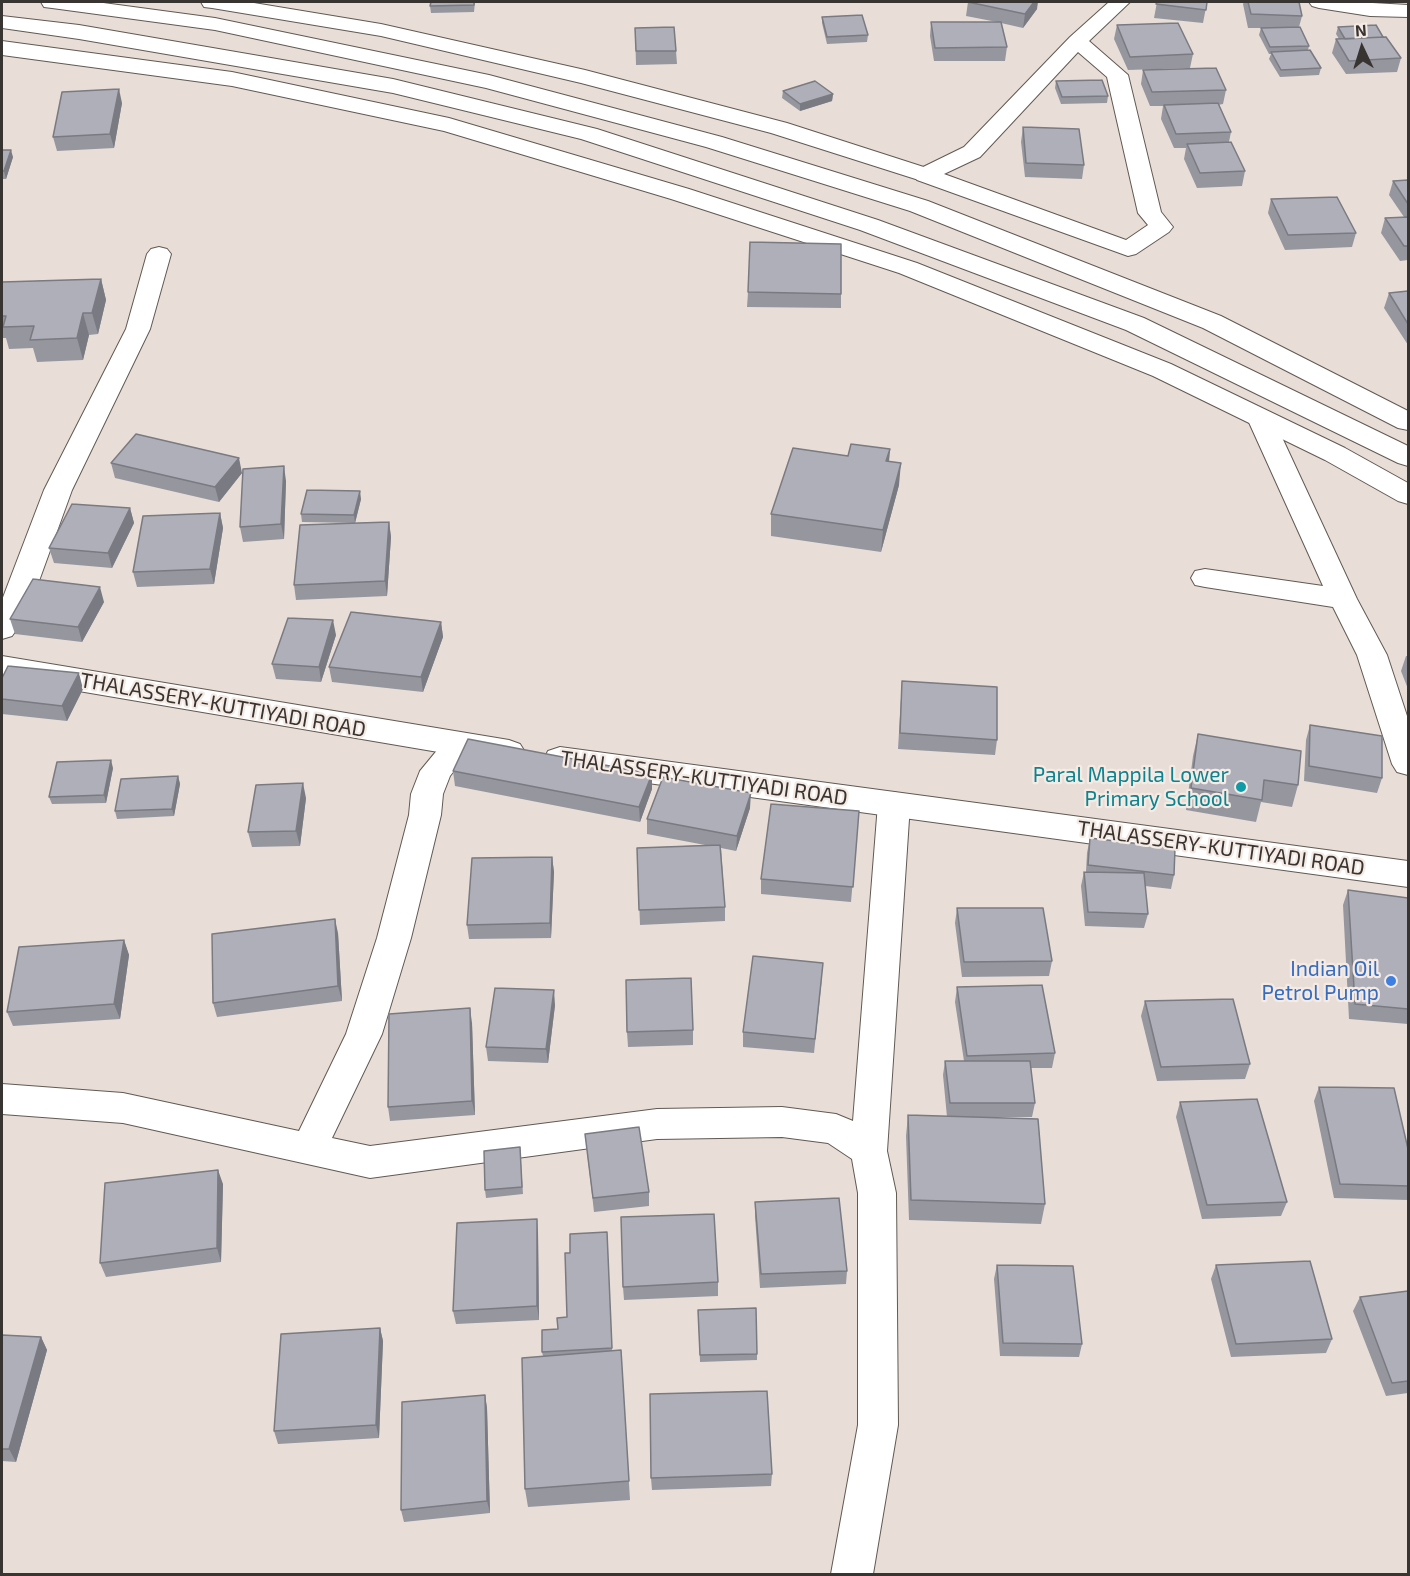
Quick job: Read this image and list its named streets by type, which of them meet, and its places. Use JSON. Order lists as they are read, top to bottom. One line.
{"streets":{"main road":["THALASSERY-KUTTIYADI ROAD"]},"places":["Paral Mappila Lower Primary School","Indian Oil Petrol Pump"],"north":"top"}
